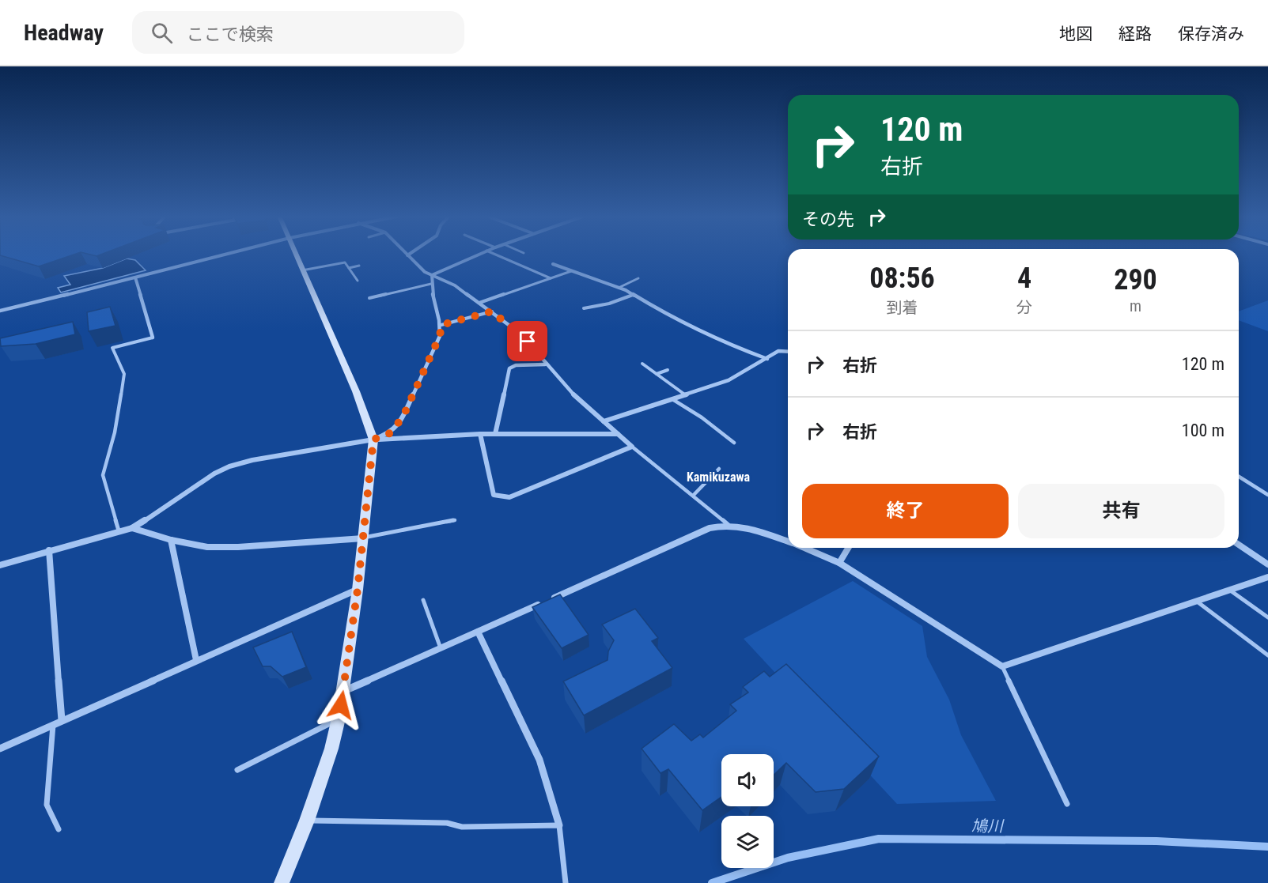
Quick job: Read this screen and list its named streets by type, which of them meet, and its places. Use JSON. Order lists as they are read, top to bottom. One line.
{"districts":["Kamikuzawa"],"water":["鳩川"],"page":{"header":"Headway","search":"ここで検索","nav":["地図","経路","保存済み"],"turn":["120 m","右折"],"then":"その先","eta":["08:56","到着","4","分","290","m"],"list":[{"name":"右折","value":"120 m"},{"name":"右折","value":"100 m"}],"buttons":["終了","共有"]}}
